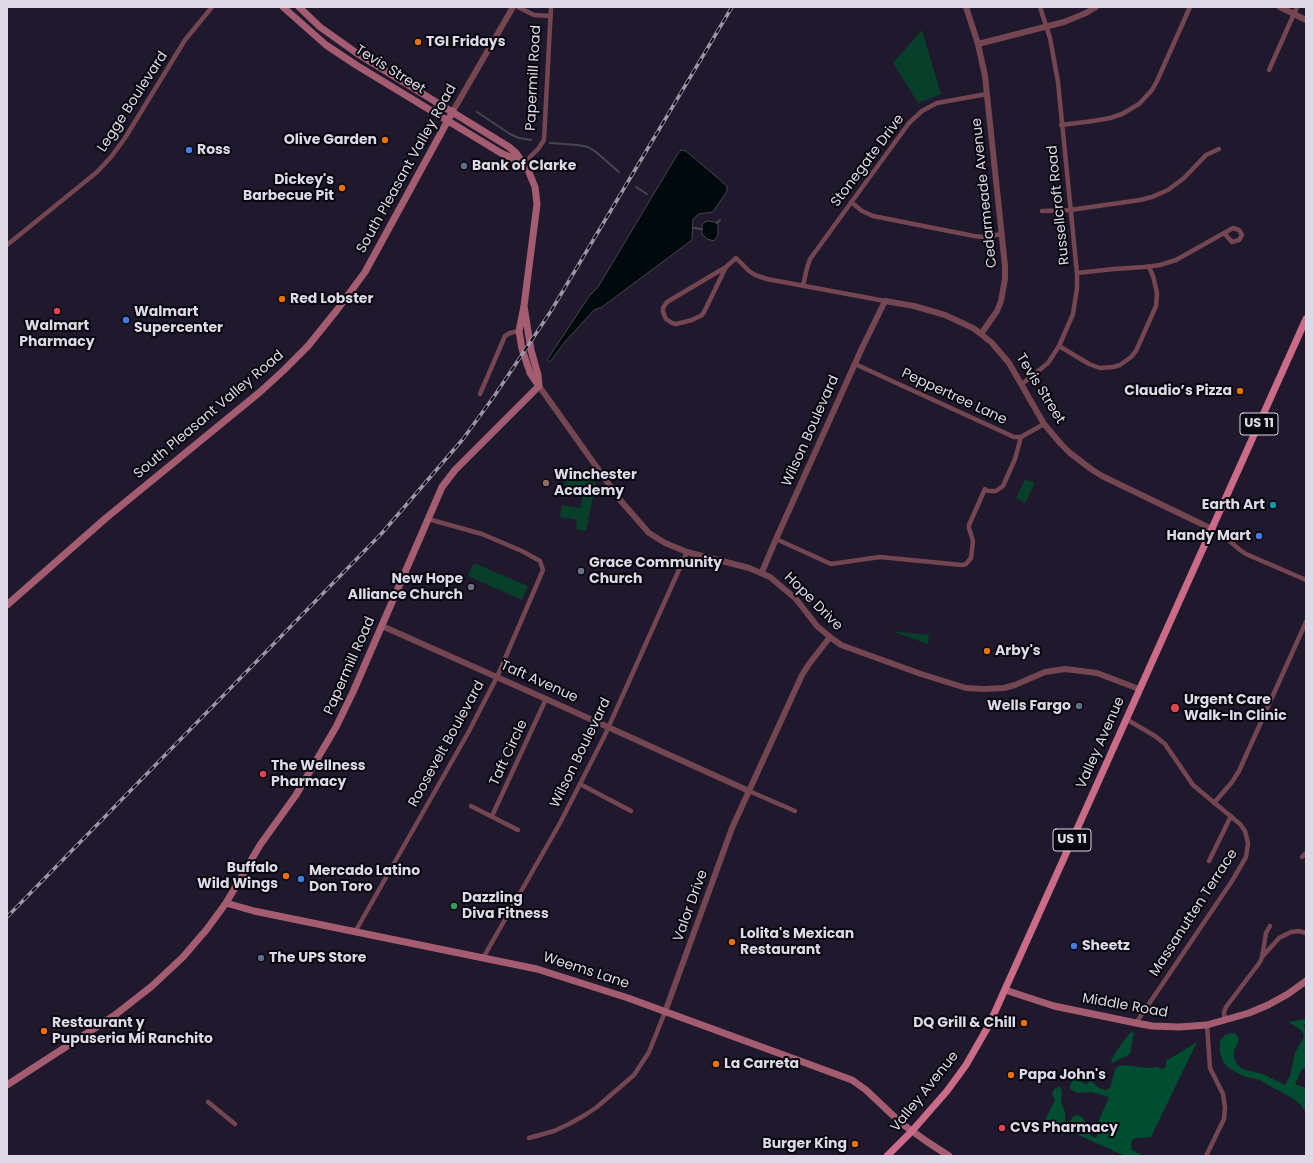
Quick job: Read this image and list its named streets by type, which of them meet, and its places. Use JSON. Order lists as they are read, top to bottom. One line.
{"streets":{"main road":["Tevis Street","Papermill Road","South Pleasant Valley Road","US 11","Valley Avenue","Weems Lane","Middle Road"],"street":["Legge Boulevard","Stonegate Drive","Cedarmeade Avenue","Russellcroft Road","Peppertree Lane","Wilson Boulevard","Hope Drive","Taft Avenue","Roosevelt Boulevard","Taft Circle","Valor Drive","Massanutten Terrace"]},"crossings":[["Tevis Street","Papermill Road"],["Tevis Street","Stonegate Drive"],["Tevis Street","South Pleasant Valley Road"],["Tevis Street","Cedarmeade Avenue"],["Tevis Street","Russellcroft Road"],["Tevis Street","Peppertree Lane"],["Tevis Street","Wilson Boulevard"],["Tevis Street","Valley Avenue"],["Papermill Road","Hope Drive"],["Papermill Road","Taft Avenue"],["Papermill Road","Roosevelt Boulevard"],["Papermill Road","Weems Lane"],["Stonegate Drive","Cedarmeade Avenue"],["Peppertree Lane","Wilson Boulevard"],["Wilson Boulevard","Hope Drive"],["Wilson Boulevard","Taft Avenue"],["Wilson Boulevard","Weems Lane"],["Hope Drive","Valley Avenue"],["Hope Drive","Valor Drive"],["Taft Avenue","Roosevelt Boulevard"],["Taft Avenue","Taft Circle"],["Taft Avenue","Valor Drive"],["Valley Avenue","Massanutten Terrace"],["Valley Avenue","Weems Lane"],["Valley Avenue","Middle Road"],["Roosevelt Boulevard","Weems Lane"],["Valor Drive","Weems Lane"],["Massanutten Terrace","Middle Road"]],"places":["TGI Fridays","Olive Garden","Ross","Bank of Clarke","Dickey's Barbecue Pit","Red Lobster","Walmart Pharmacy","Walmart Supercenter","Claudio’s Pizza","Winchester Academy","Earth Art","Handy Mart","Grace Community Church","New Hope Alliance Church","Arby's","Wells Fargo","Urgent Care Walk-In Clinic","The Wellness Pharmacy","Buffalo Wild Wings","Mercado Latino Don Toro","Dazzling Diva Fitness","Lolita's Mexican Restaurant","Sheetz","The UPS Store","DQ Grill & Chill","Restaurant y Pupuseria Mi Ranchito","La Carreta","Papa John's","CVS Pharmacy","Burger King"]}
